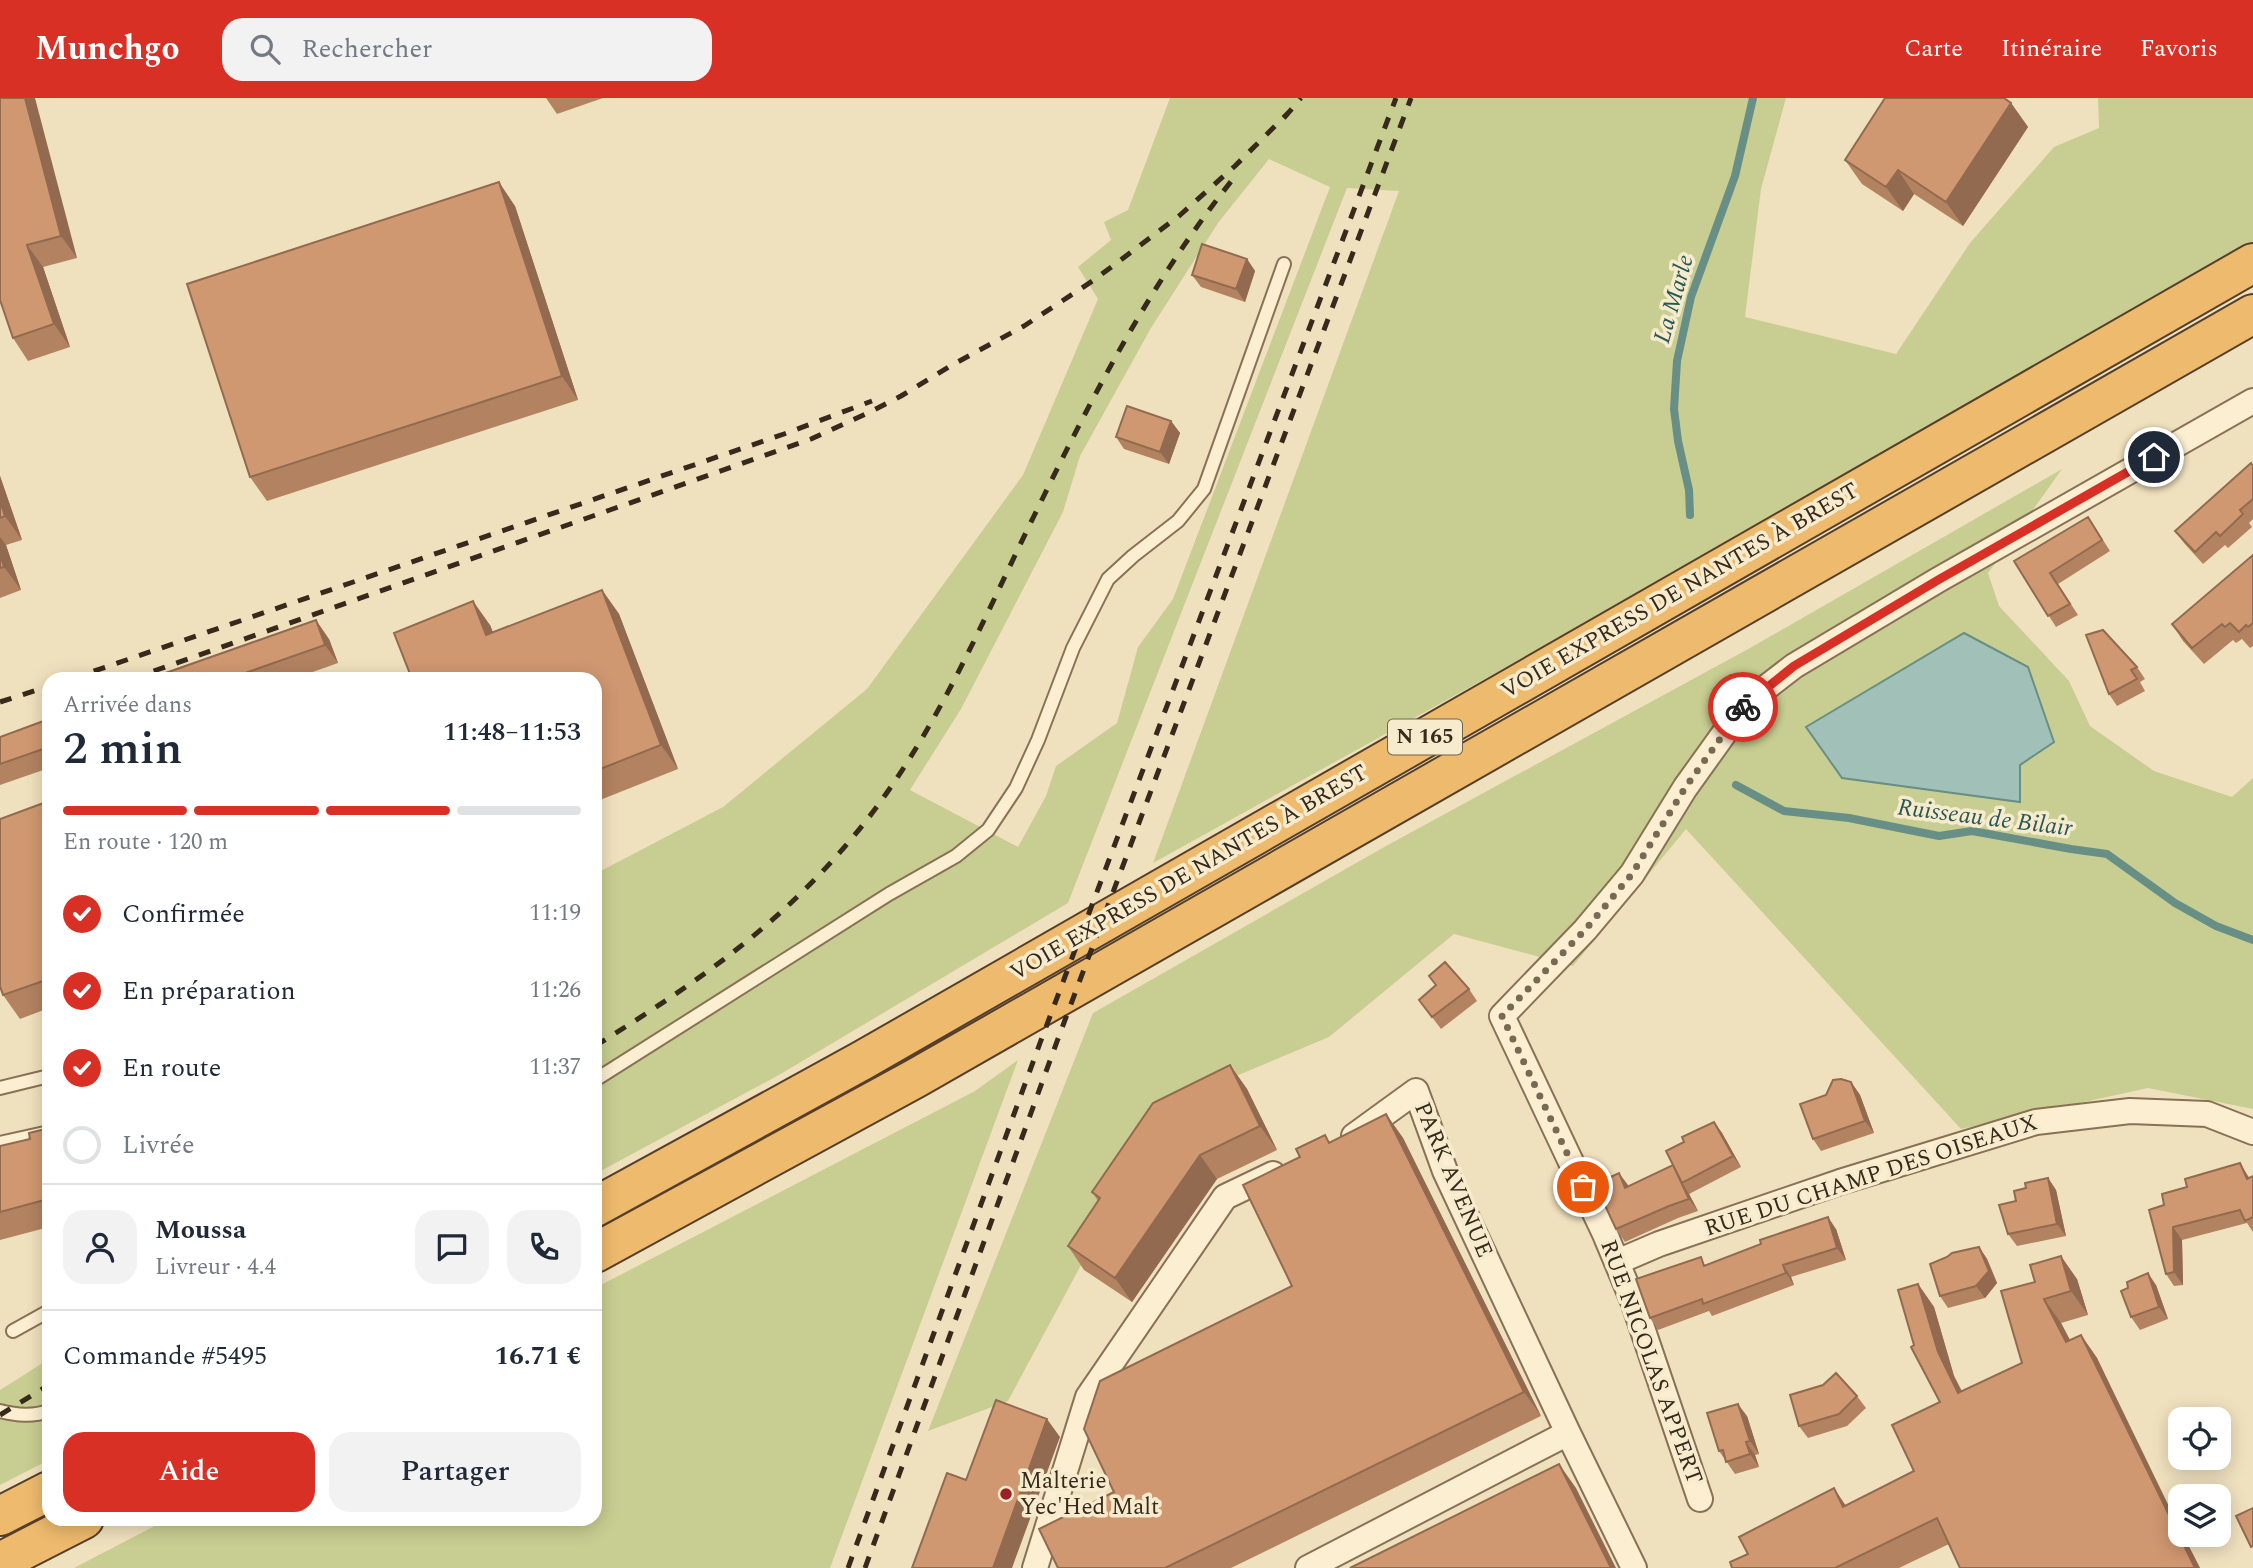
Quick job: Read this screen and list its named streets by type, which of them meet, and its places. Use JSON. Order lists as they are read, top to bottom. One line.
{"streets":{"highway":["VOIE EXPRESS DE NANTES À BREST","N 165"],"street":["RUE DU CHAMP DES OISEAUX","PARK AVENUE","RUE NICOLAS APPERT"]},"crossings":[["RUE DU CHAMP DES OISEAUX","RUE NICOLAS APPERT"]],"water":["La Marle","Ruisseau de Bilair"],"places":["Malterie Yec'Hed Malt"],"page":{"header":"Munchgo","search":"Rechercher","nav":["Carte","Itinéraire","Favoris"],"heading":["2 min","Arrivée dans","11:48–11:53"],"panel":["Moussa","Livreur · 4.4","Commande #5495","16.71 €"],"bar":"En route · 120 m","list":[["Confirmée","11:19"],["En préparation","11:26"],["En route","11:37"],"Livrée"],"buttons":["Aide","Partager"]}}
